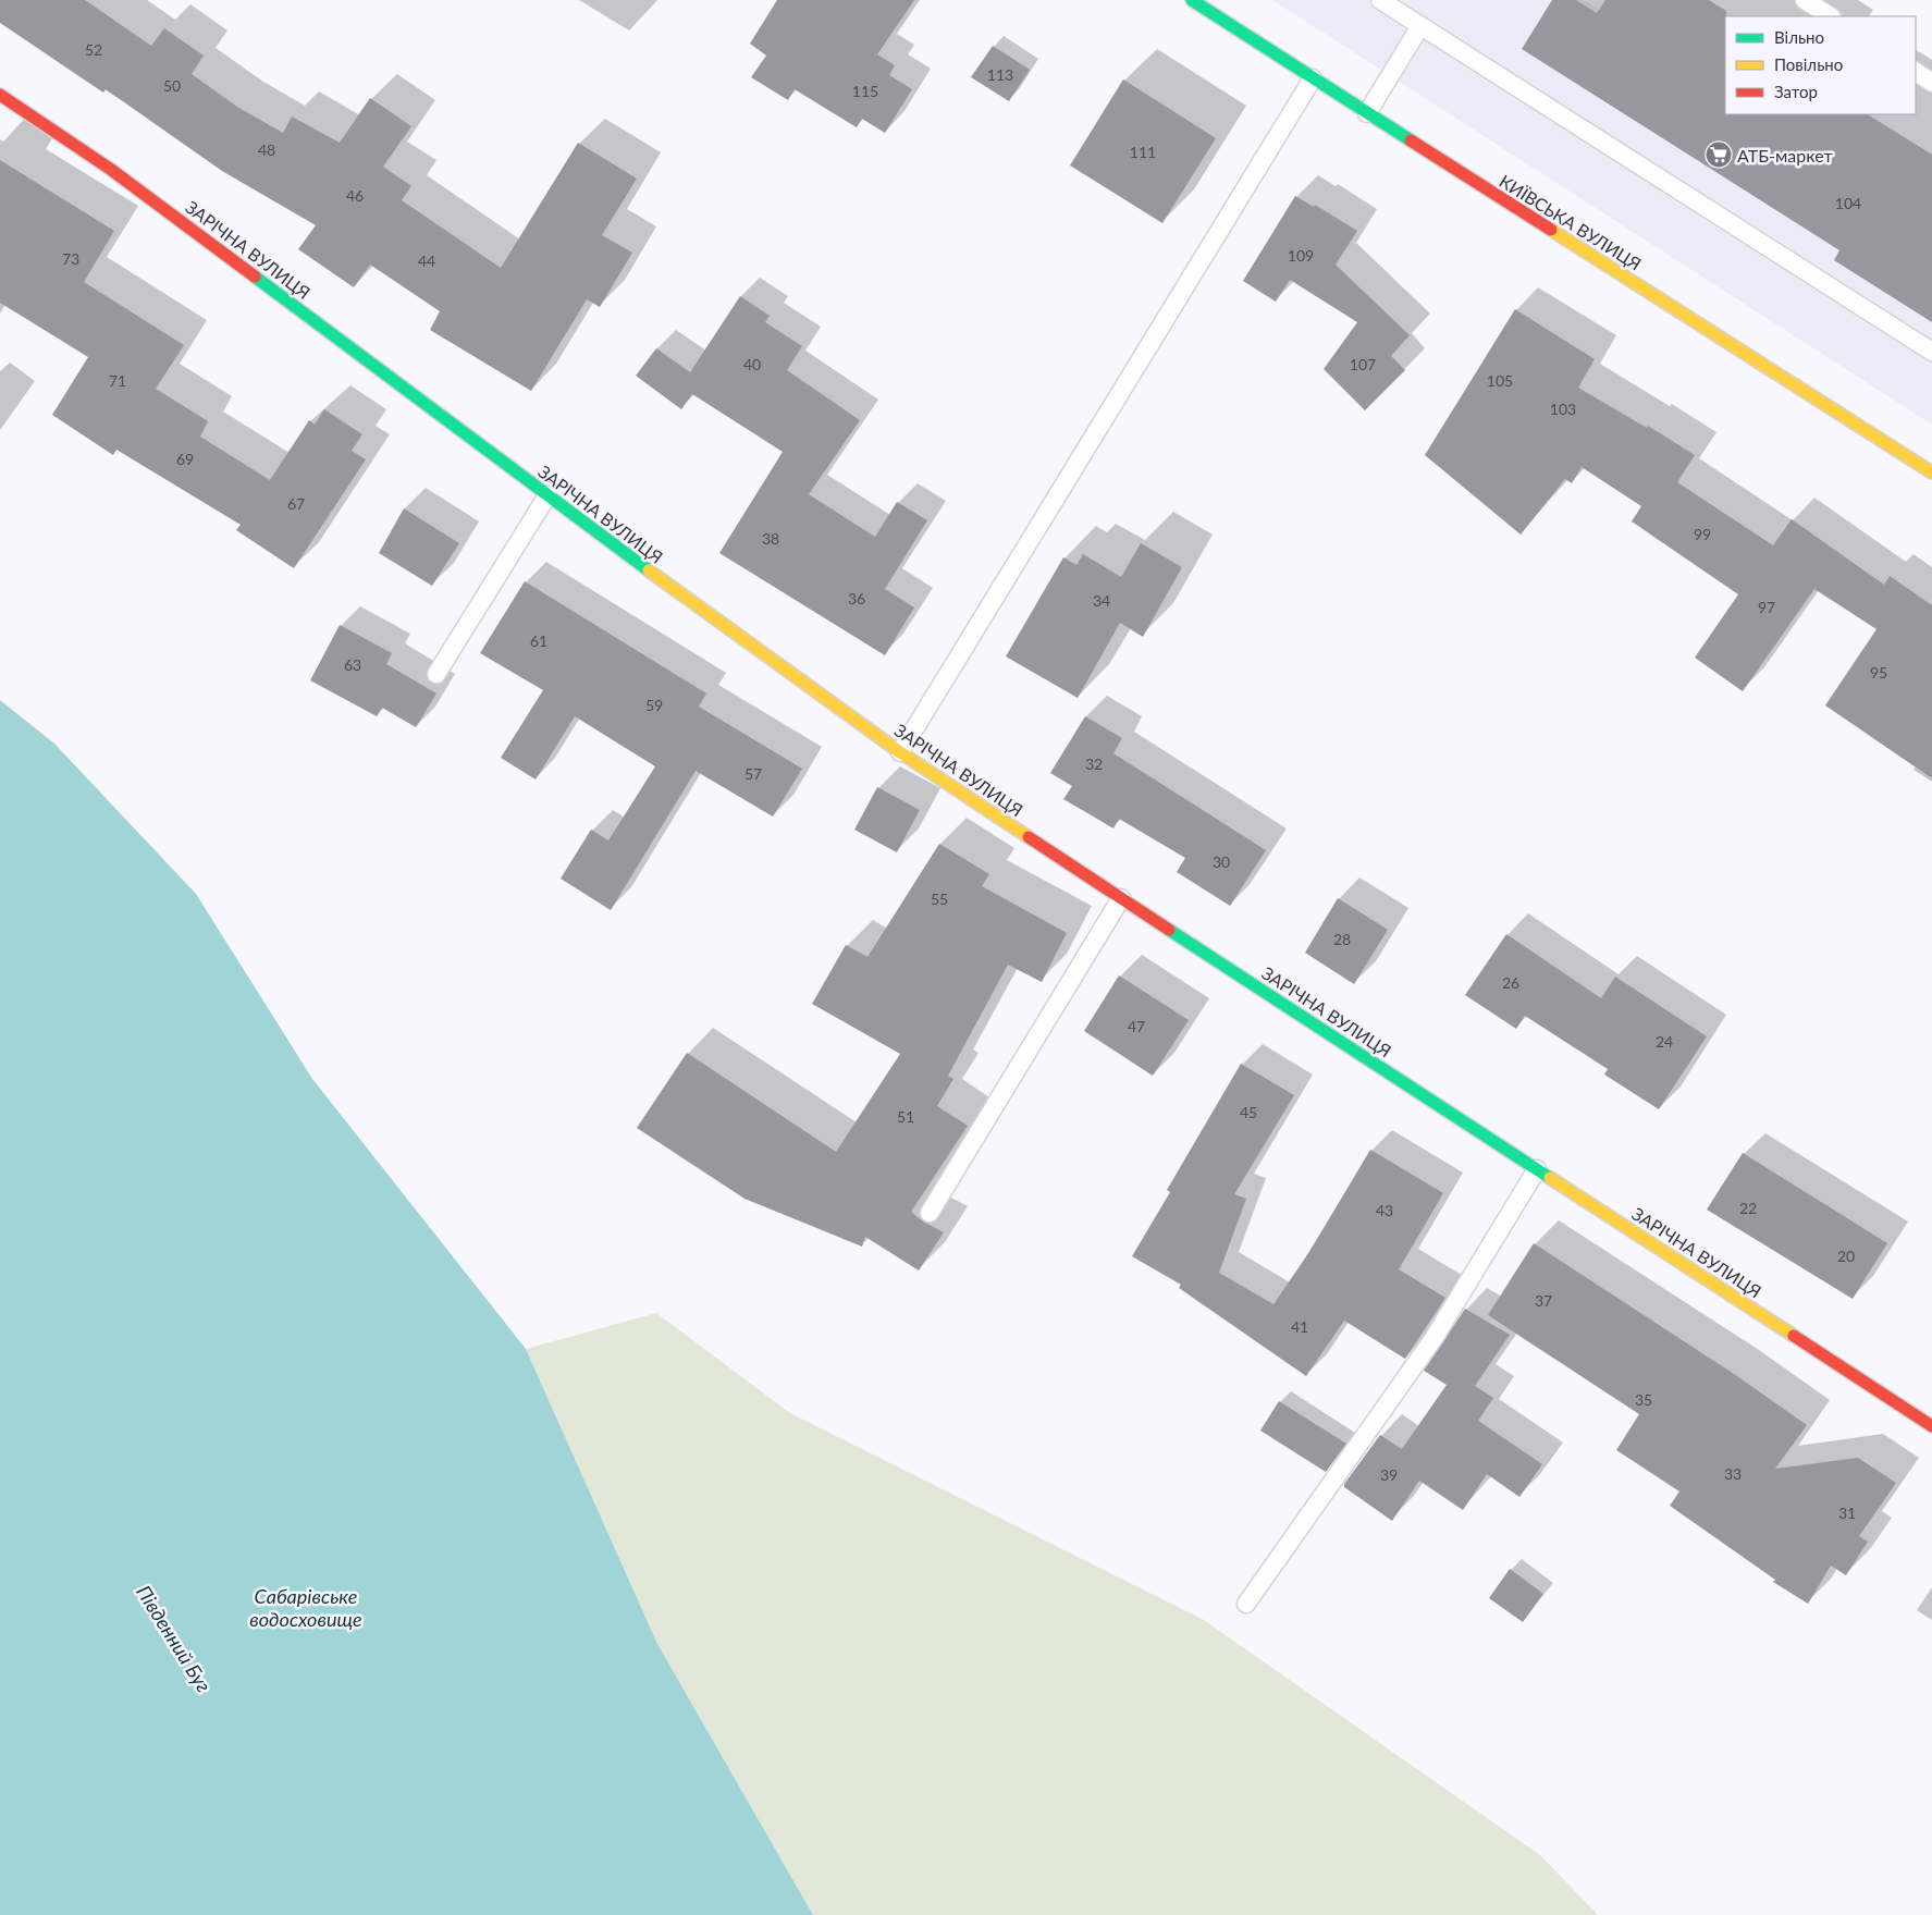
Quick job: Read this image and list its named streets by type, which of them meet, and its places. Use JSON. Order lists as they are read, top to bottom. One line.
{"streets":{"street":["КИЇВСЬКА ВУЛИЦЯ","ЗАРІЧНА ВУЛИЦЯ"]},"water":["Сабарівське водосховище","Південний Буг"],"places":{"supermarket":["АТБ-маркет"]},"house_numbers":["52","113","50","115","48","111","46","104","109","73","44","40","107","71","105","103","69","67","99","38","36","34","97","61","63","95","59","32","57","30","55","28","26","47","24","45","51","22","43","20","37","41","35","33","39","31"],"legend":["Вільно","Повільно","Затор"]}
